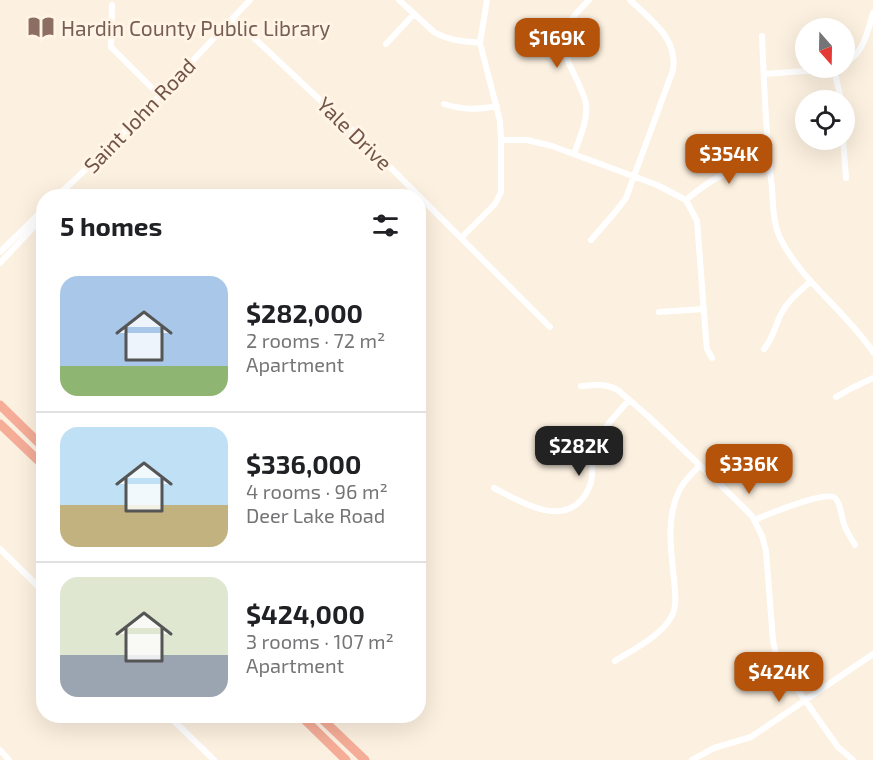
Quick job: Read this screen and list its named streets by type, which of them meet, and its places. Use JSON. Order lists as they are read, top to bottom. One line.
{"streets":{"street":["Saint John Road","Yale Drive"]},"crossings":[["Saint John Road","Yale Drive"]],"places":{"library":["Hardin County Public Library"]},"north":"bottom","page":{"price":["$169K","$354K","$282K","$336K","$424K"],"heading":"5 homes","list":[{"name":"$282,000","note":"2 rooms · 72 m² · Apartment"},{"name":"$336,000","note":"4 rooms · 96 m² · Deer Lake Road"},{"name":"$424,000","note":"3 rooms · 107 m² · Apartment"}]}}
